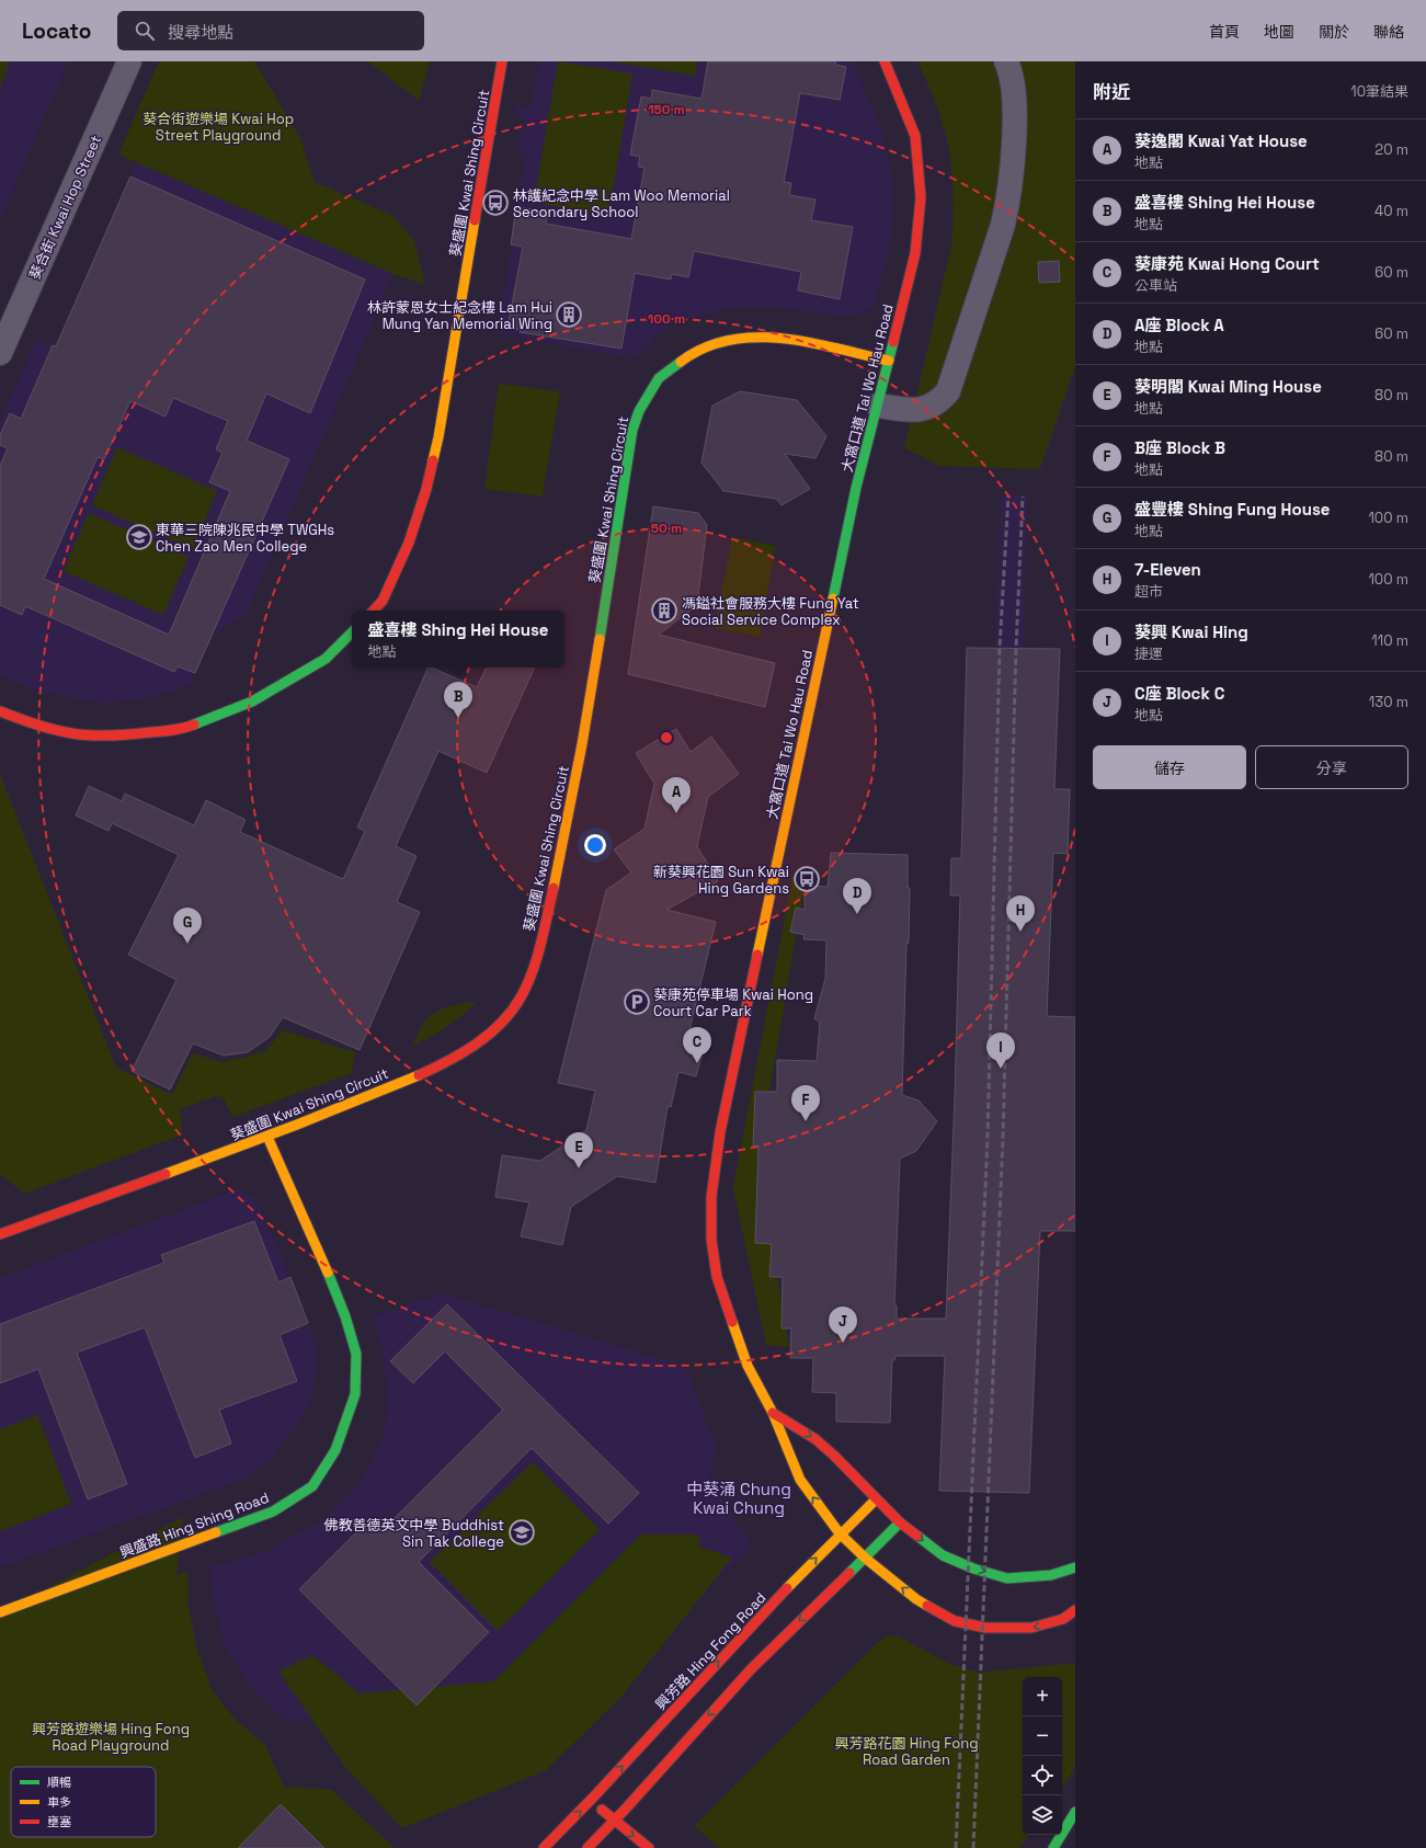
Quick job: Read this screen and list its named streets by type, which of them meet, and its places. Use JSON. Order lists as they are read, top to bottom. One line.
{"streets":{"street":["葵盛圍 Kwai Shing Circuit","葵合街 Kwai Hop Street","大窩口道 Tai Wo Hau Road","興盛路 Hing Shing Road","興芳路 Hing Fong Road"]},"crossings":[["葵盛圍 Kwai Shing Circuit","大窩口道 Tai Wo Hau Road"],["葵盛圍 Kwai Shing Circuit","興盛路 Hing Shing Road"],["大窩口道 Tai Wo Hau Road","興芳路 Hing Fong Road"]],"districts":["中葵涌 Chung Kwai Chung"],"parks":["葵合街遊樂場 Kwai Hop Street Playground","興芳路遊樂場 Hing Fong Road Playground","興芳路花園 Hing Fong Road Garden"],"places":{"bus stop":["林護紀念中學 Lam Woo Memorial Secondary School","新葵興花園 Sun Kwai Hing Gardens"],"building":["林許蒙恩女士紀念樓 Lam Hui Mung Yan Memorial Wing","馮鎰社會服務大樓 Fung Yat Social Service Complex"],"school or university":["東華三院陳兆民中學 TWGHs Chen Zao Men College","佛教善德英文中學 Buddhist Sin Tak College"],"parking":["葵康苑停車場 Kwai Hong Court Car Park"]},"legend":["順暢","車多","壅塞"],"page":{"header":"Locato","search":"搜尋地點","nav":["首頁","地圖","關於","聯絡"],"heading":["附近","10筆結果"],"list":[{"mark":"A","name":"葵逸閣 Kwai Yat House","note":"地點","value":"20 m"},{"mark":"B","name":"盛喜樓 Shing Hei House","note":"地點","value":"40 m"},{"mark":"C","name":"葵康苑 Kwai Hong Court","note":"公車站","value":"60 m"},{"mark":"D","name":"A座 Block A","note":"地點","value":"60 m"},{"mark":"E","name":"葵明閣 Kwai Ming House","note":"地點","value":"80 m"},{"mark":"F","name":"B座 Block B","note":"地點","value":"80 m"},{"mark":"G","name":"盛豐樓 Shing Fung House","note":"地點","value":"100 m"},{"mark":"H","name":"7-Eleven","note":"超市","value":"100 m"},{"mark":"I","name":"葵興 Kwai Hing","note":"捷運","value":"110 m"},{"mark":"J","name":"C座 Block C","note":"地點","value":"130 m"}],"popup":["盛喜樓 Shing Hei House","地點"],"pins":["B","A","D","H","G","C","I","F","E","J"],"buttons":["儲存","分享"],"map_buttons":["+","−"]},"rings":["150 m","100 m","50 m"]}
